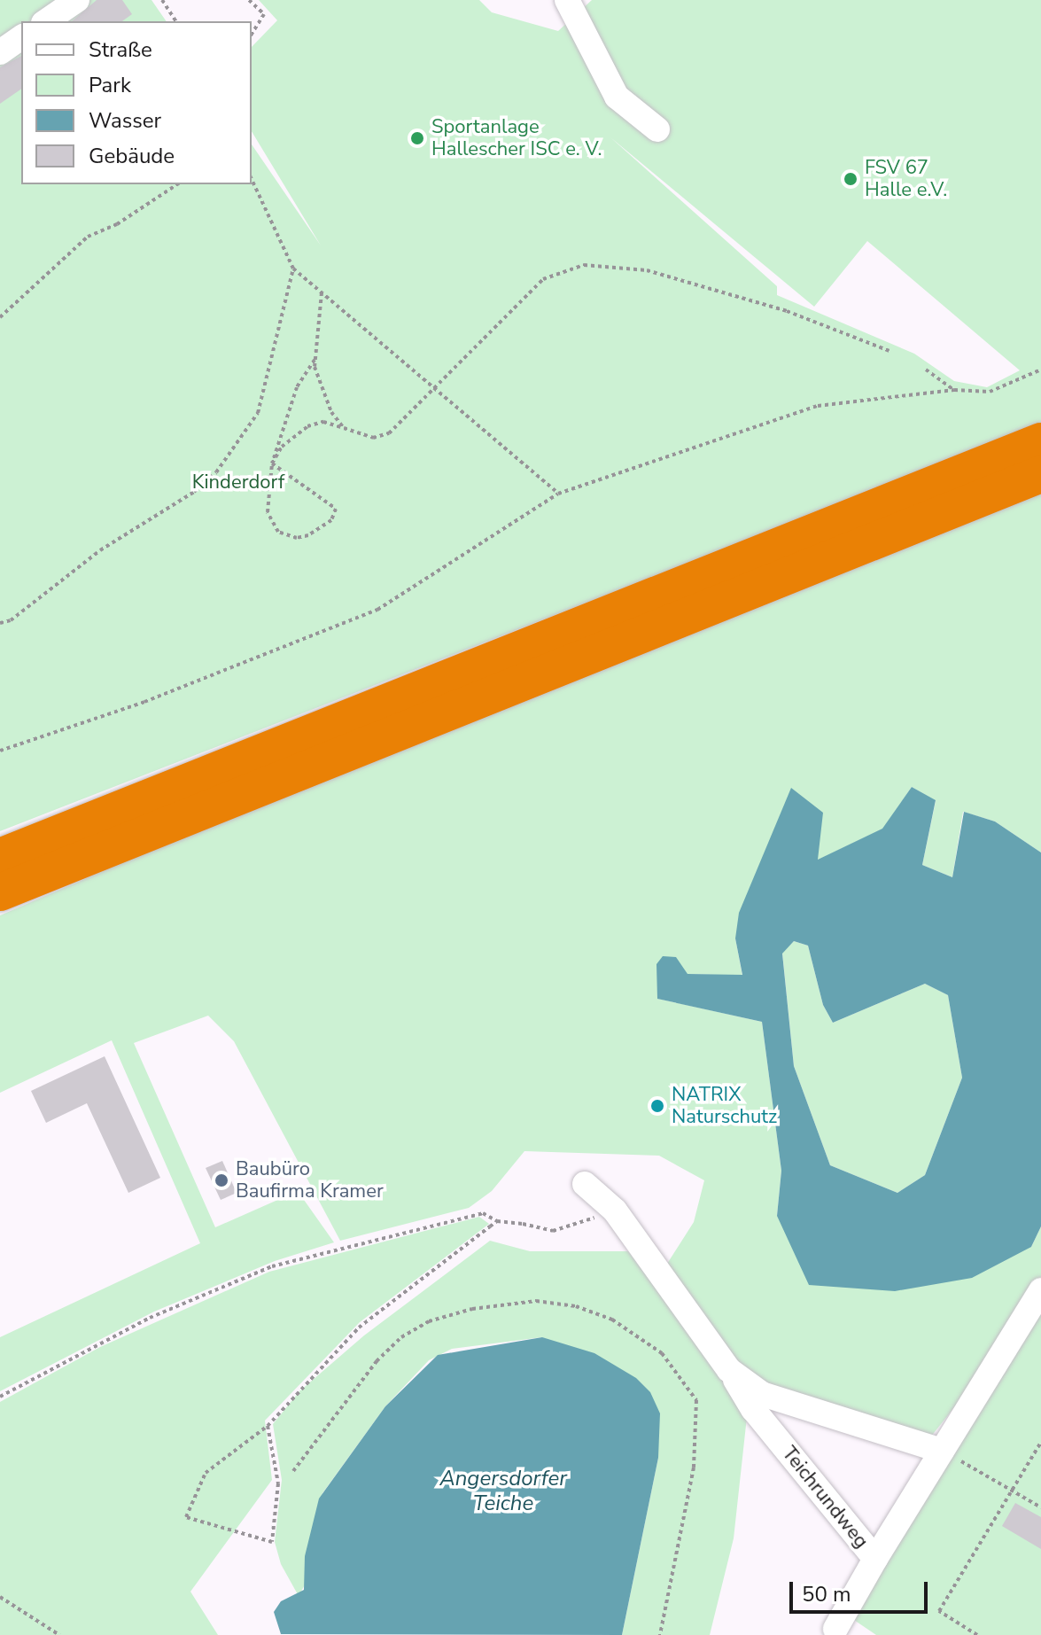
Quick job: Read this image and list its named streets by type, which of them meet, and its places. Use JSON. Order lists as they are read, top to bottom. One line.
{"streets":{"street":["Teichrundweg"]},"water":["Angersdorfer Teiche"],"parks":["Kinderdorf"],"places":["Sportanlage Hallescher ISC e. V.","FSV 67 Halle e.V.","NATRIX Naturschutz","Baubüro Baufirma Kramer"],"legend":["Straße","Park","Wasser","Gebäude"],"scale_bar":"50 m"}
